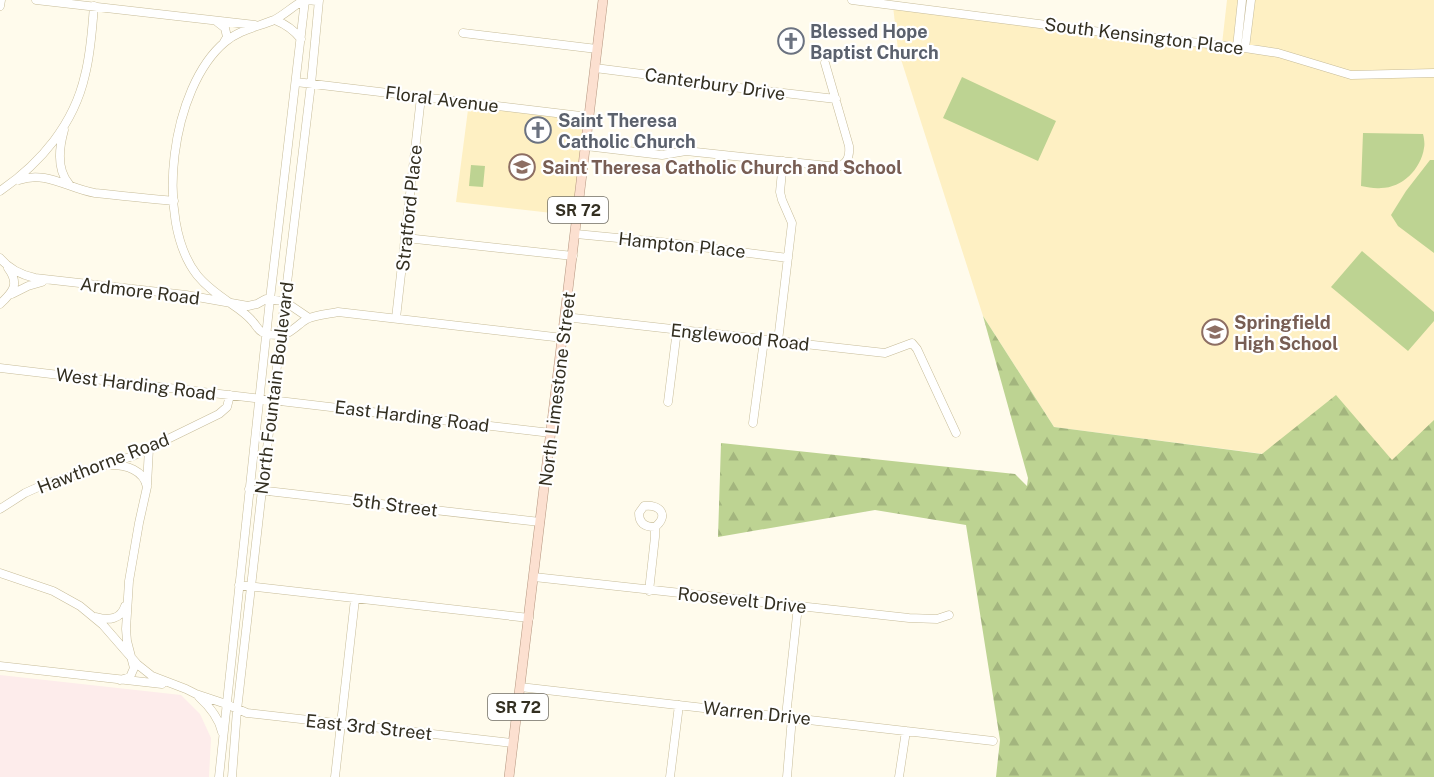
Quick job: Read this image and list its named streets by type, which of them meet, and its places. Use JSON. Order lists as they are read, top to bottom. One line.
{"streets":{"main road":["SR 72","North Limestone Street"],"street":["South Kensington Place","Canterbury Drive","Floral Avenue","Stratford Place","Hampton Place","Ardmore Road","Englewood Road","West Harding Road","North Fountain Boulevard","East Harding Road","Hawthorne Road","5th Street","Roosevelt Drive","Warren Drive","East 3rd Street"]},"crossings":[["Canterbury Drive","North Limestone Street"],["Floral Avenue","Stratford Place"],["Floral Avenue","North Fountain Boulevard"],["Floral Avenue","North Limestone Street"],["Hampton Place","North Limestone Street"],["Ardmore Road","North Fountain Boulevard"],["Englewood Road","North Limestone Street"],["West Harding Road","North Fountain Boulevard"],["West Harding Road","East Harding Road"],["West Harding Road","Hawthorne Road"],["North Fountain Boulevard","East Harding Road"],["North Fountain Boulevard","5th Street"],["North Fountain Boulevard","East 3rd Street"],["North Limestone Street","East Harding Road"],["North Limestone Street","5th Street"],["North Limestone Street","Roosevelt Drive"],["North Limestone Street","Warren Drive"],["North Limestone Street","East 3rd Street"]],"places":{"church":["Blessed Hope Baptist Church","Saint Theresa Catholic Church"],"school or university":["Saint Theresa Catholic Church and School","Springfield High School"]}}
